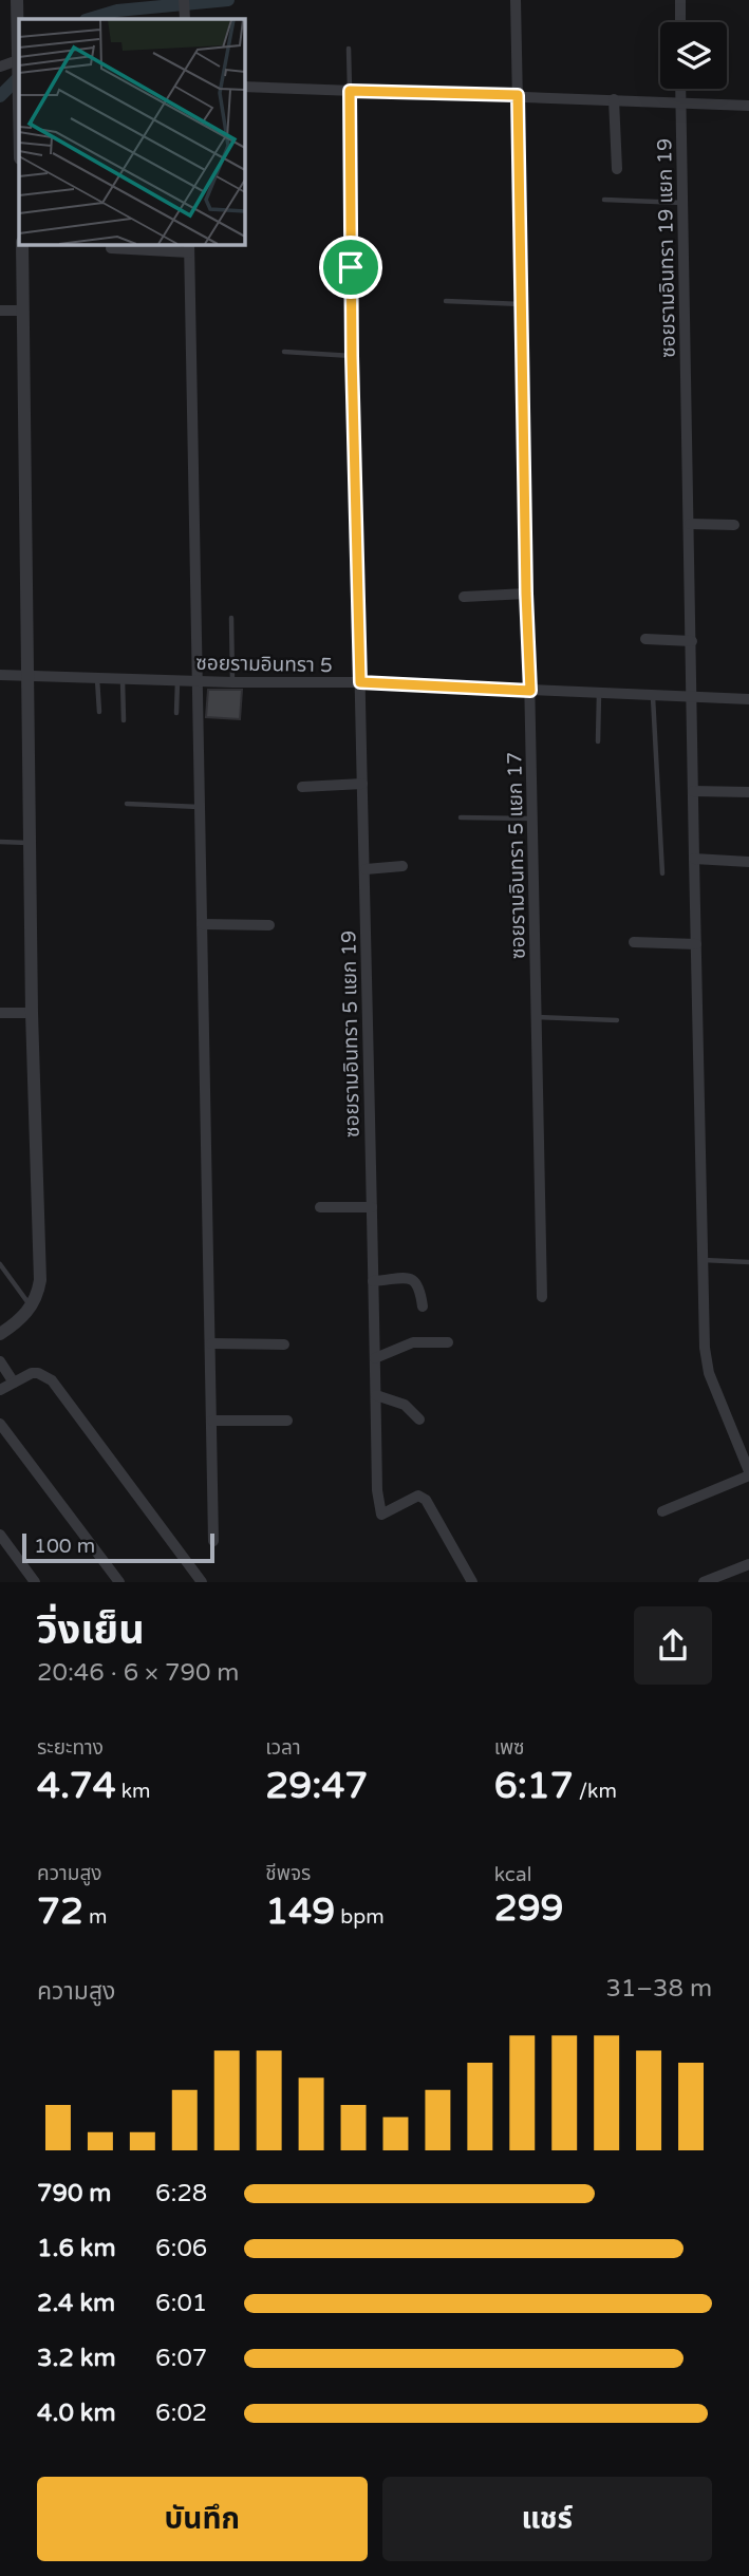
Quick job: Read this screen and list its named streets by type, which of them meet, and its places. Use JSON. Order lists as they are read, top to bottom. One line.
{"streets":{"street":["ซอยรามอินทรา 19 แยก 19","ซอยรามอินทรา 5","ซอยรามอินทรา 5 แยก 17","ซอยรามอินทรา 5 แยก 19"]},"crossings":[["ซอยรามอินทรา 19 แยก 19","ซอยรามอินทรา 5"],["ซอยรามอินทรา 5","ซอยรามอินทรา 5 แยก 17"],["ซอยรามอินทรา 5","ซอยรามอินทรา 5 แยก 19"]],"scale_bar":"100 m","page":{"scale":"100 m","heading":["วิ่งเย็น","20:46 · 6 × 790 m"],"stats":[["ระยะทาง","4.74 km"],["เวลา","29:47"],["เพซ","6:17 /km"],["ความสูง","72 m"],["ชีพจร","149 bpm"],["kcal","299"]],"chart":["ความสูง","31–38 m"],"list":[{"name":"790 m","note":"6:28"},{"name":"1.6 km","note":"6:06"},{"name":"2.4 km","note":"6:01"},{"name":"3.2 km","note":"6:07"},{"name":"4.0 km","note":"6:02"}],"buttons":["บันทึก","แชร์"]}}
